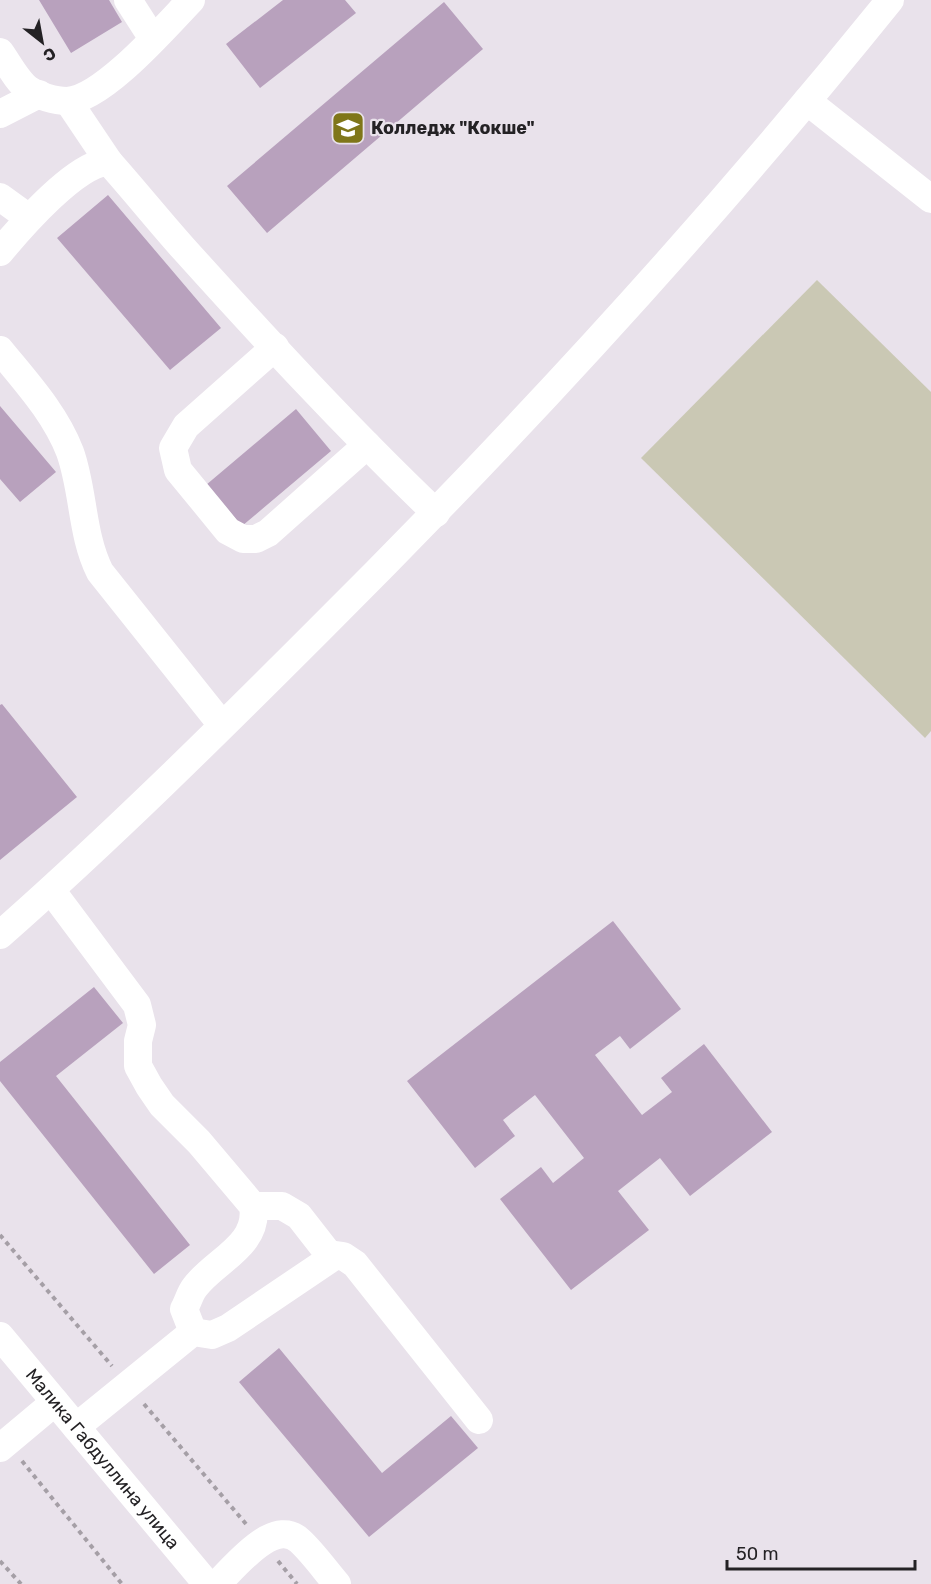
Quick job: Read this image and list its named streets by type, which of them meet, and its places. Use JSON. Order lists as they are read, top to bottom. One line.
{"streets":{"street":["Малика Габдуллина улица"]},"places":{"school or university":["Колледж \"Кокше\""]},"scale_bar":"50 m","north":"bottom right"}
